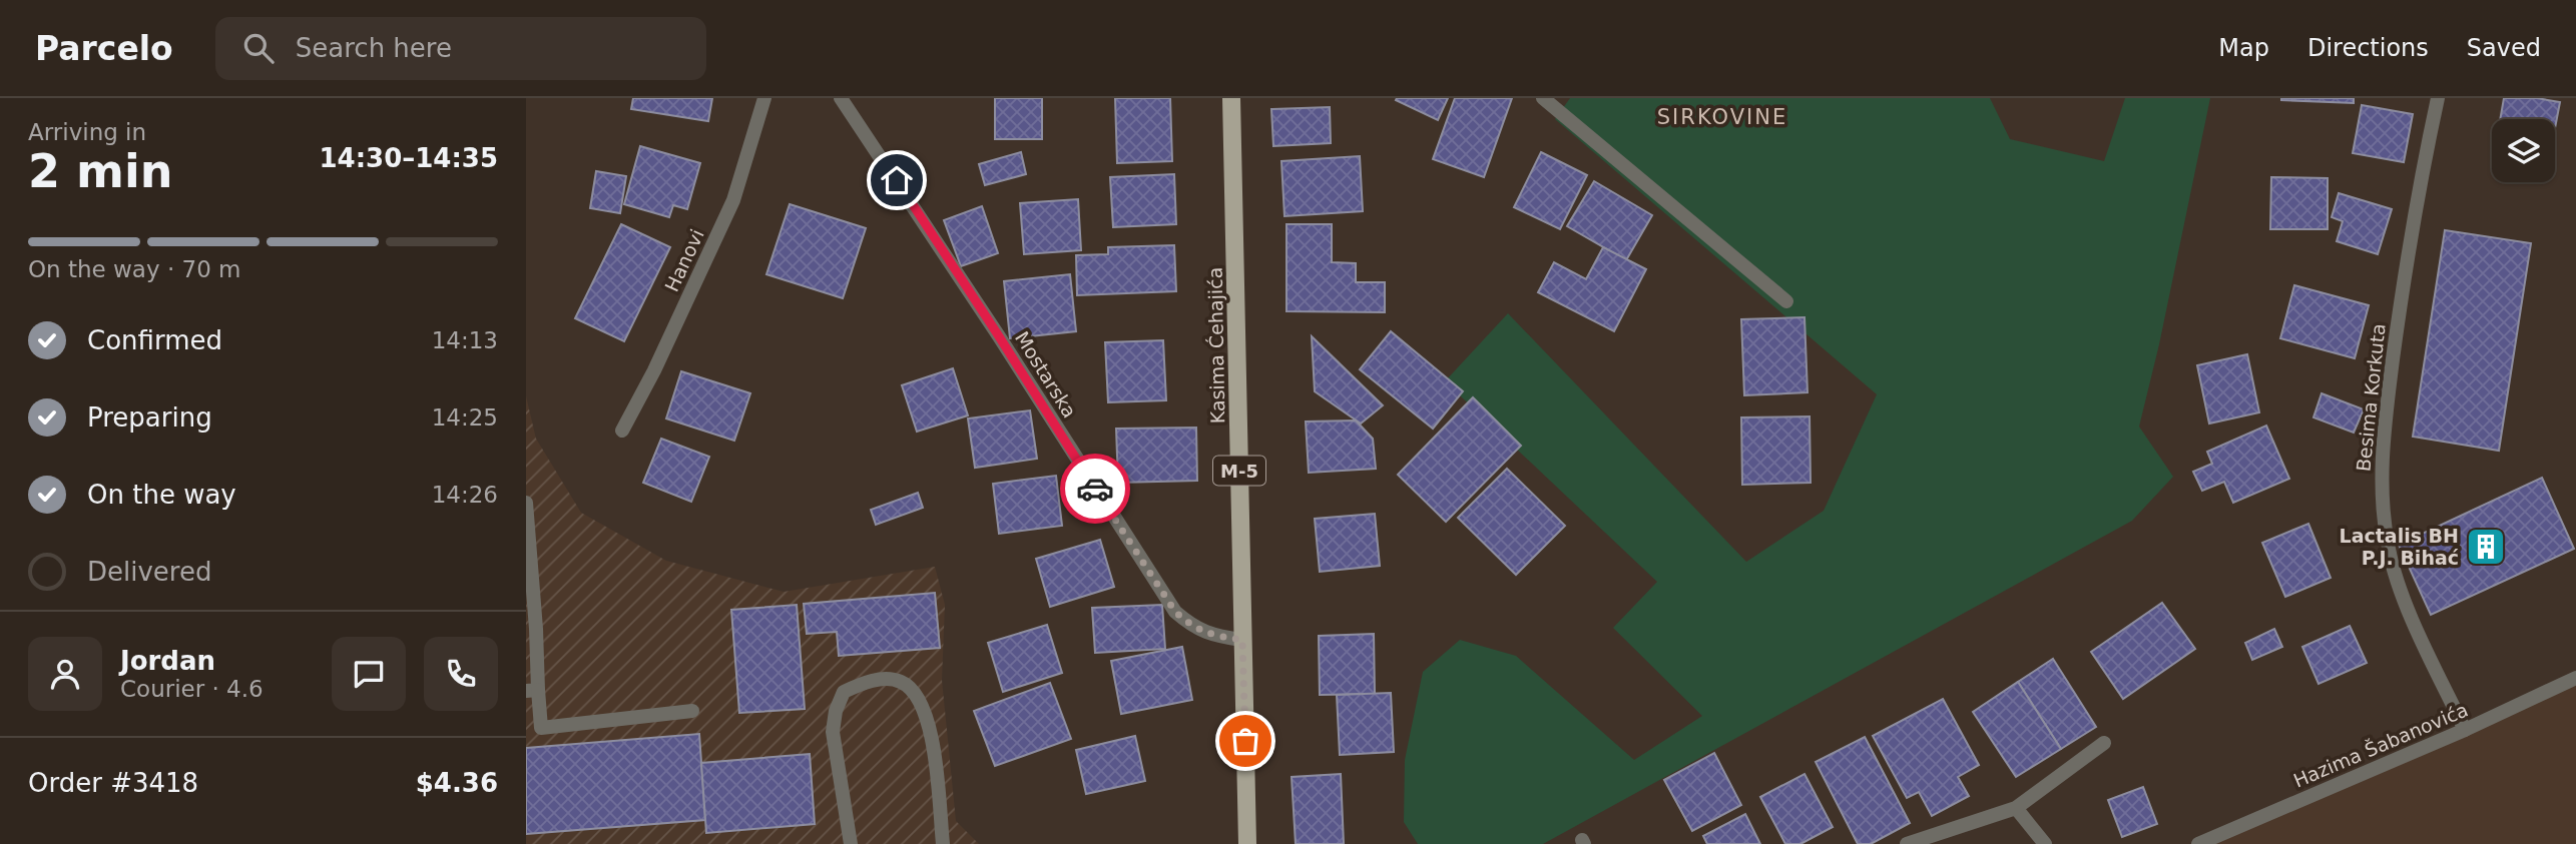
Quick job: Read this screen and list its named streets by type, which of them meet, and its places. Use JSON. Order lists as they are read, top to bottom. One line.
{"streets":{"main road":["Kasima Ćehajića","M-5"],"street":["Hanovi","Mostarska","Besima Korkuta","Hazima Šabanovića"]},"crossings":[["Kasima Ćehajića","Mostarska"],["Besima Korkuta","Hazima Šabanovića"]],"districts":["SIRKOVINE"],"places":{"building":["Lactalis BH P.J. Bihać"]},"page":{"header":"Parcelo","search":"Search here","nav":["Map","Directions","Saved"],"heading":["2 min","Arriving in","14:30–14:35"],"panel":["Jordan","Courier · 4.6","Order #3418","$4.36"],"bar":"On the way · 70 m","list":[["Confirmed","14:13"],["Preparing","14:25"],["On the way","14:26"],"Delivered"]}}
